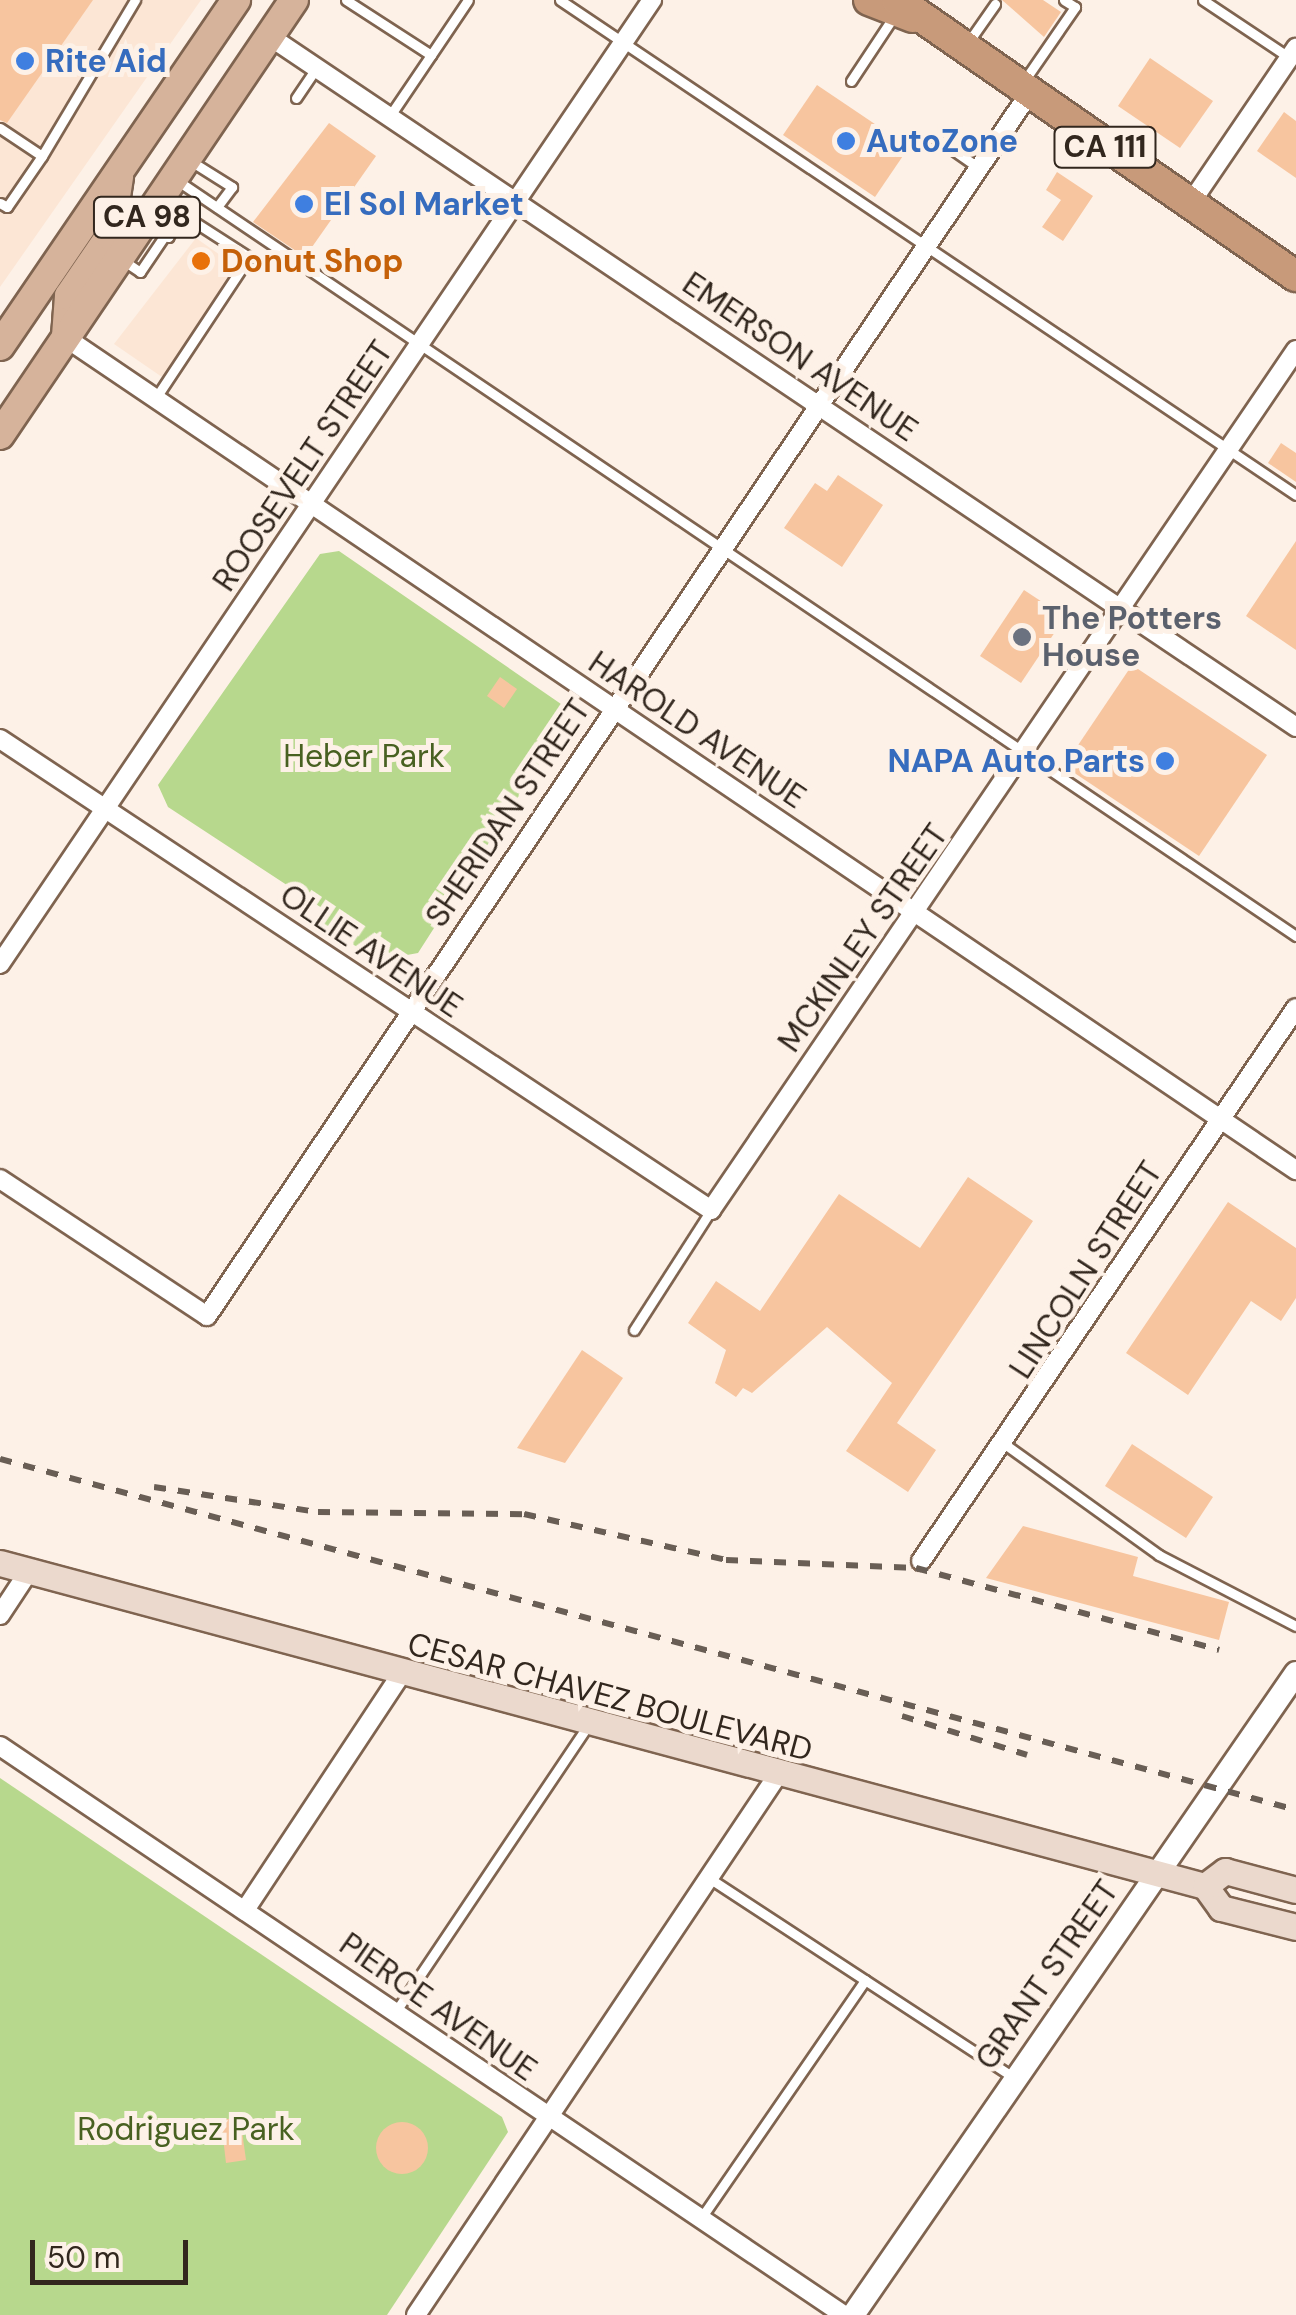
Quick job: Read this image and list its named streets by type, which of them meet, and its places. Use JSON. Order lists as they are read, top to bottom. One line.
{"streets":{"highway":["CA 111"],"main road":["CA 98","CESAR CHAVEZ BOULEVARD"],"street":["EMERSON AVENUE","ROOSEVELT STREET","HAROLD AVENUE","SHERIDAN STREET","MCKINLEY STREET","OLLIE AVENUE","LINCOLN STREET","GRANT STREET","PIERCE AVENUE"]},"crossings":[["CA 111","SHERIDAN STREET"],["CA 98","EMERSON AVENUE"],["CA 98","HAROLD AVENUE"],["EMERSON AVENUE","ROOSEVELT STREET"],["EMERSON AVENUE","SHERIDAN STREET"],["EMERSON AVENUE","MCKINLEY STREET"],["ROOSEVELT STREET","HAROLD AVENUE"],["ROOSEVELT STREET","OLLIE AVENUE"],["HAROLD AVENUE","SHERIDAN STREET"],["HAROLD AVENUE","MCKINLEY STREET"],["HAROLD AVENUE","LINCOLN STREET"],["SHERIDAN STREET","OLLIE AVENUE"],["MCKINLEY STREET","OLLIE AVENUE"],["CESAR CHAVEZ BOULEVARD","GRANT STREET"]],"parks":["Heber Park","Rodriguez Park"],"places":["Rite Aid","AutoZone","El Sol Market","Donut Shop","The Potters House","NAPA Auto Parts"],"scale_bar":"50 m"}
